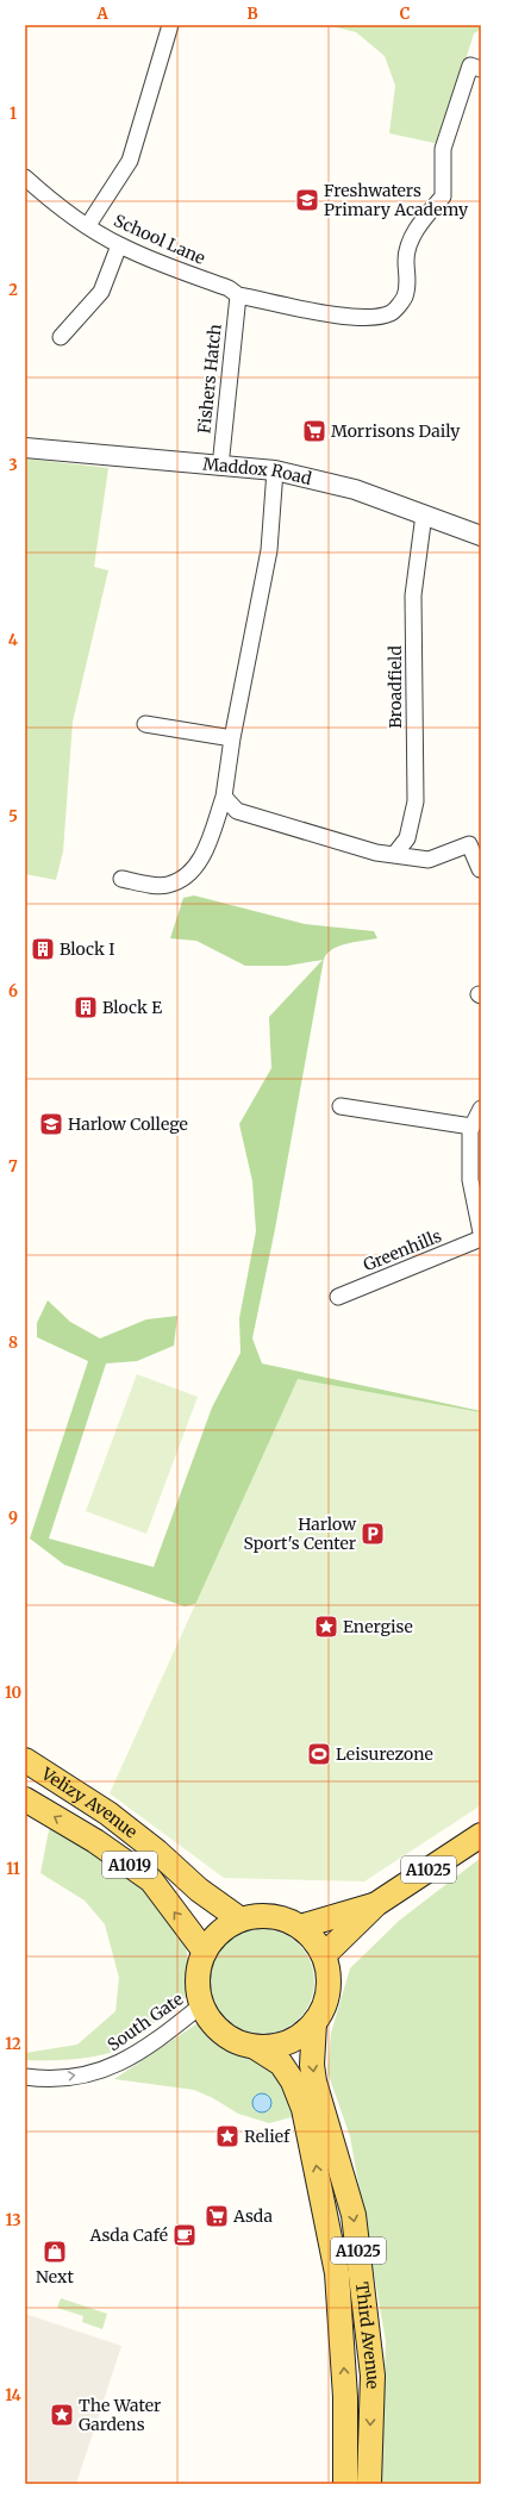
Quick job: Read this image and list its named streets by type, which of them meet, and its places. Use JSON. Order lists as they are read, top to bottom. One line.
{"streets":{"main road":["Velizy Avenue","A1019","A1025","Third Avenue"],"street":["School Lane","Fishers Hatch","Maddox Road","Broadfield","Greenhills","South Gate"]},"crossings":[["School Lane","Fishers Hatch"],["Fishers Hatch","Maddox Road"],["Maddox Road","Broadfield"],["Velizy Avenue","A1025"],["Velizy Avenue","South Gate"],["Velizy Avenue","Third Avenue"],["A1025","South Gate"],["A1025","Third Avenue"],["South Gate","Third Avenue"]],"one_way":["South Gate"],"places":{"school or university":["Freshwaters Primary Academy","Harlow College"],"supermarket":["Morrisons Daily","Asda"],"building":["Block I","Block E"],"parking":["Harlow Sport's Center"],"place":["Energise","Relief","The Water Gardens"],"sports":["Leisurezone"],"cafe":["Asda Café"],"shop":["Next"]},"grid":{"columns":["A","B","C"],"rows":["1","2","3","4","5","6","7","8","9","10","11","12","13","14"]}}
